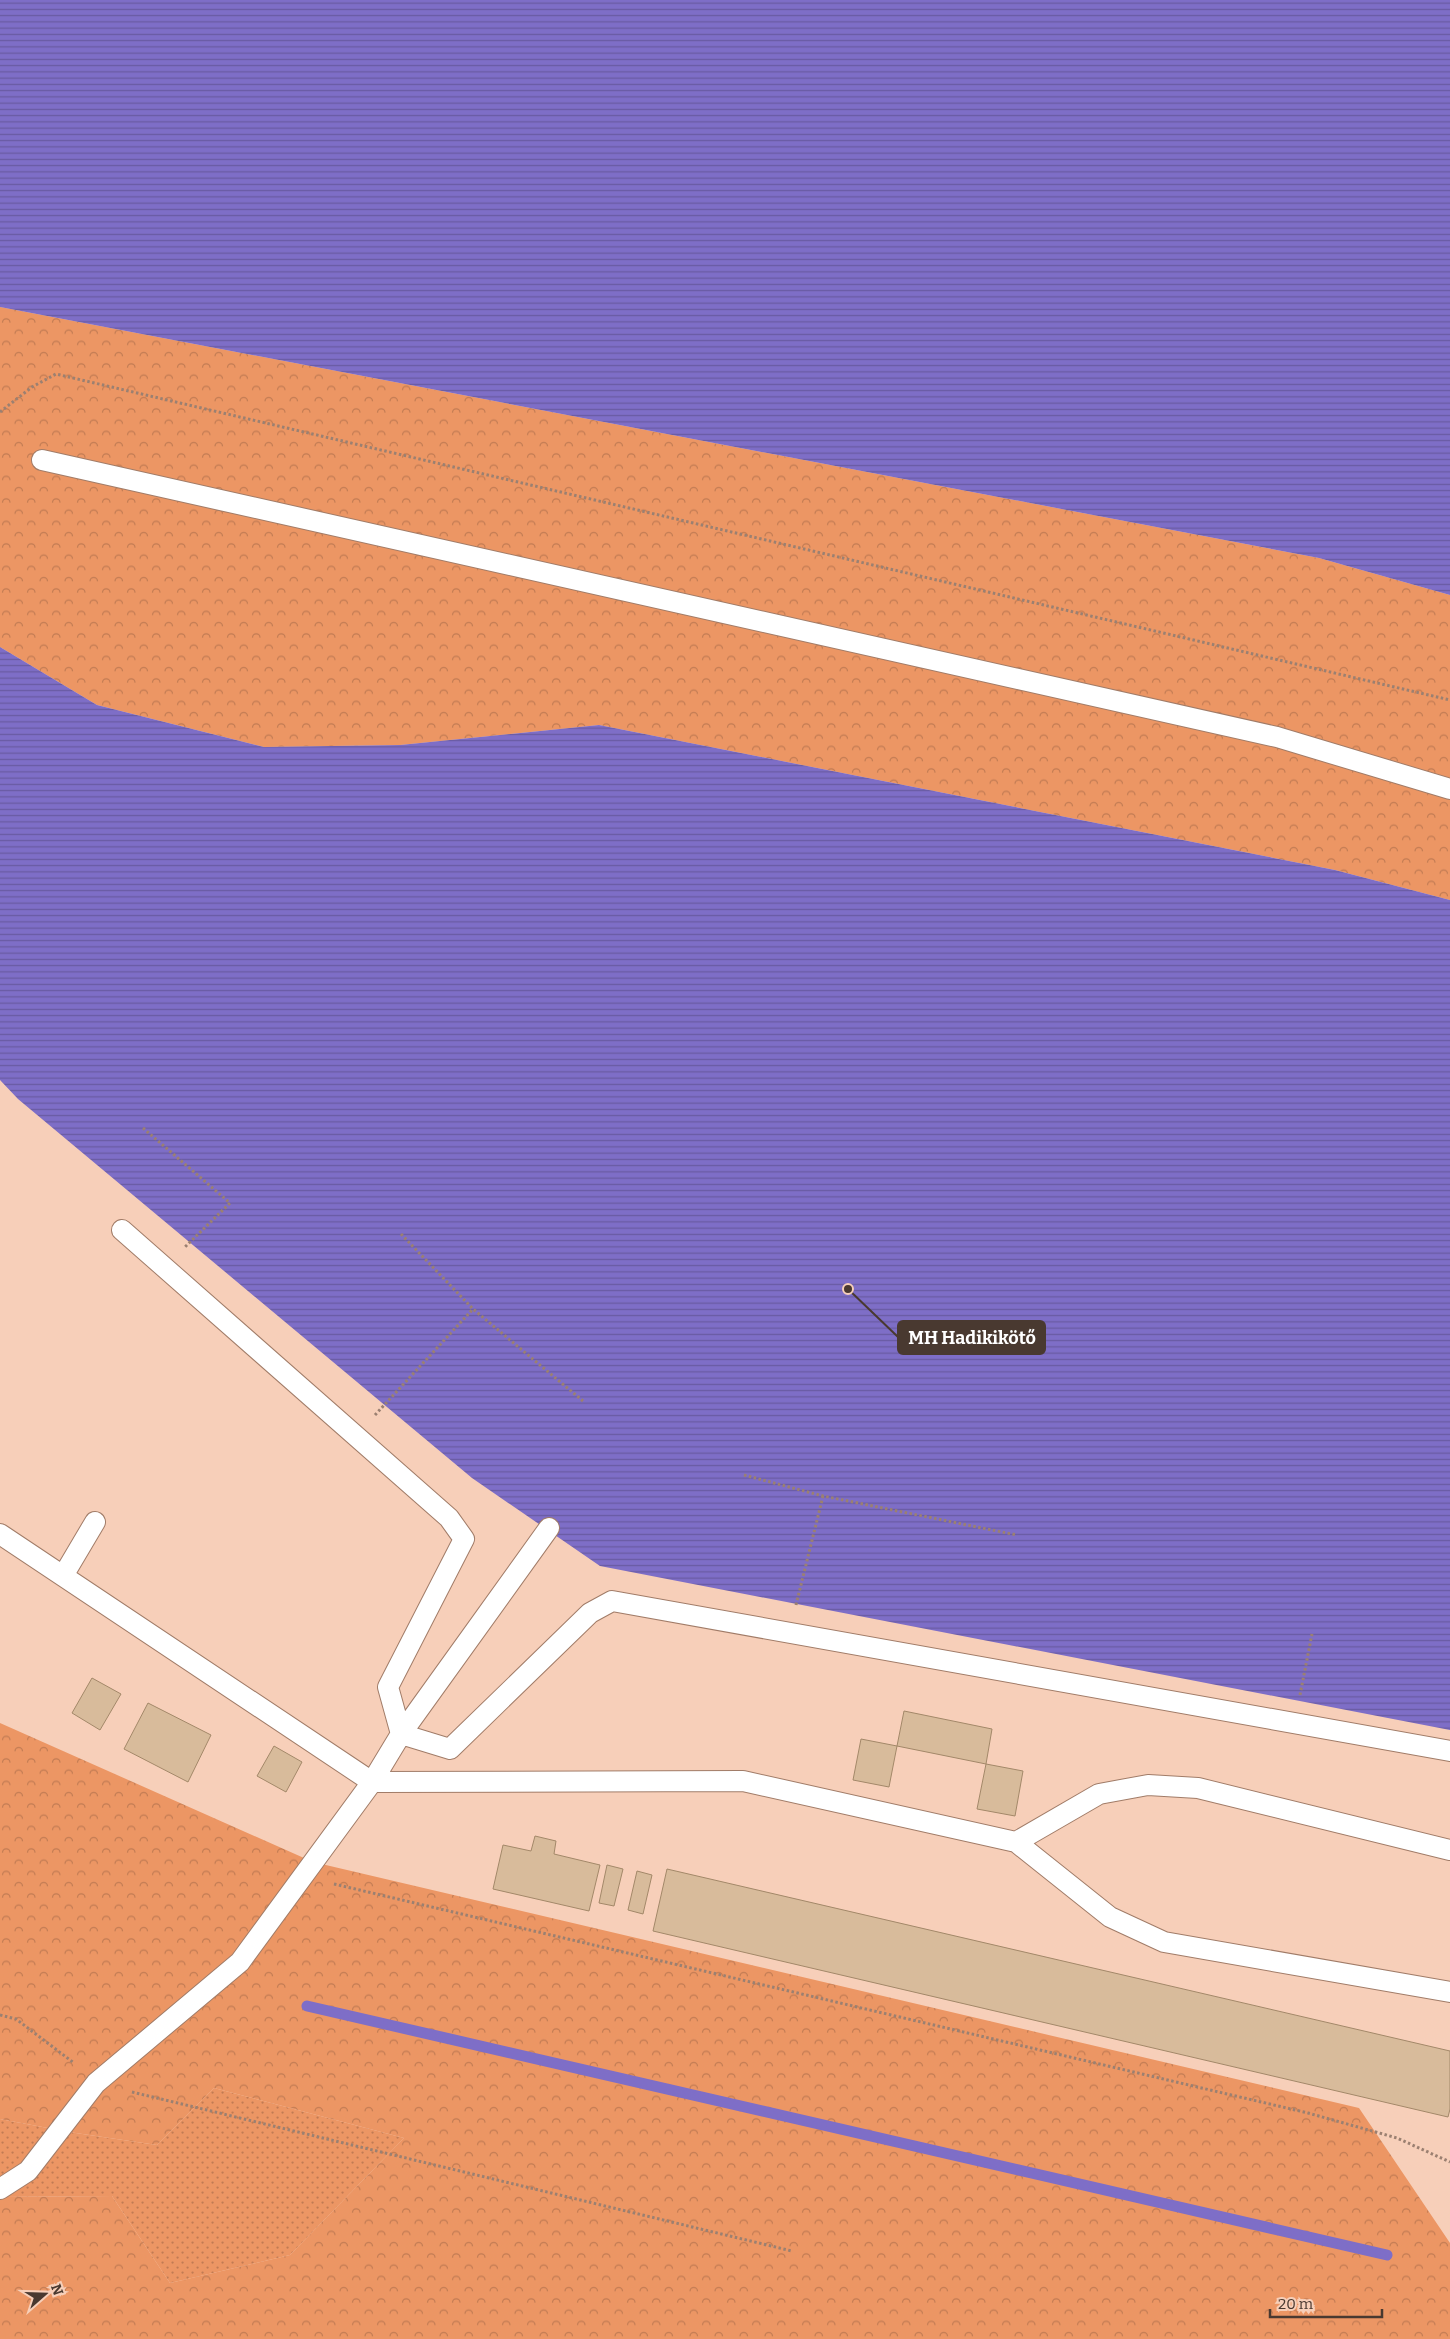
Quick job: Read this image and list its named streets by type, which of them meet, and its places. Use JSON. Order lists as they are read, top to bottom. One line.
{"places":["MH Hadikikötő"],"scale_bar":"20 m","north":"right"}
